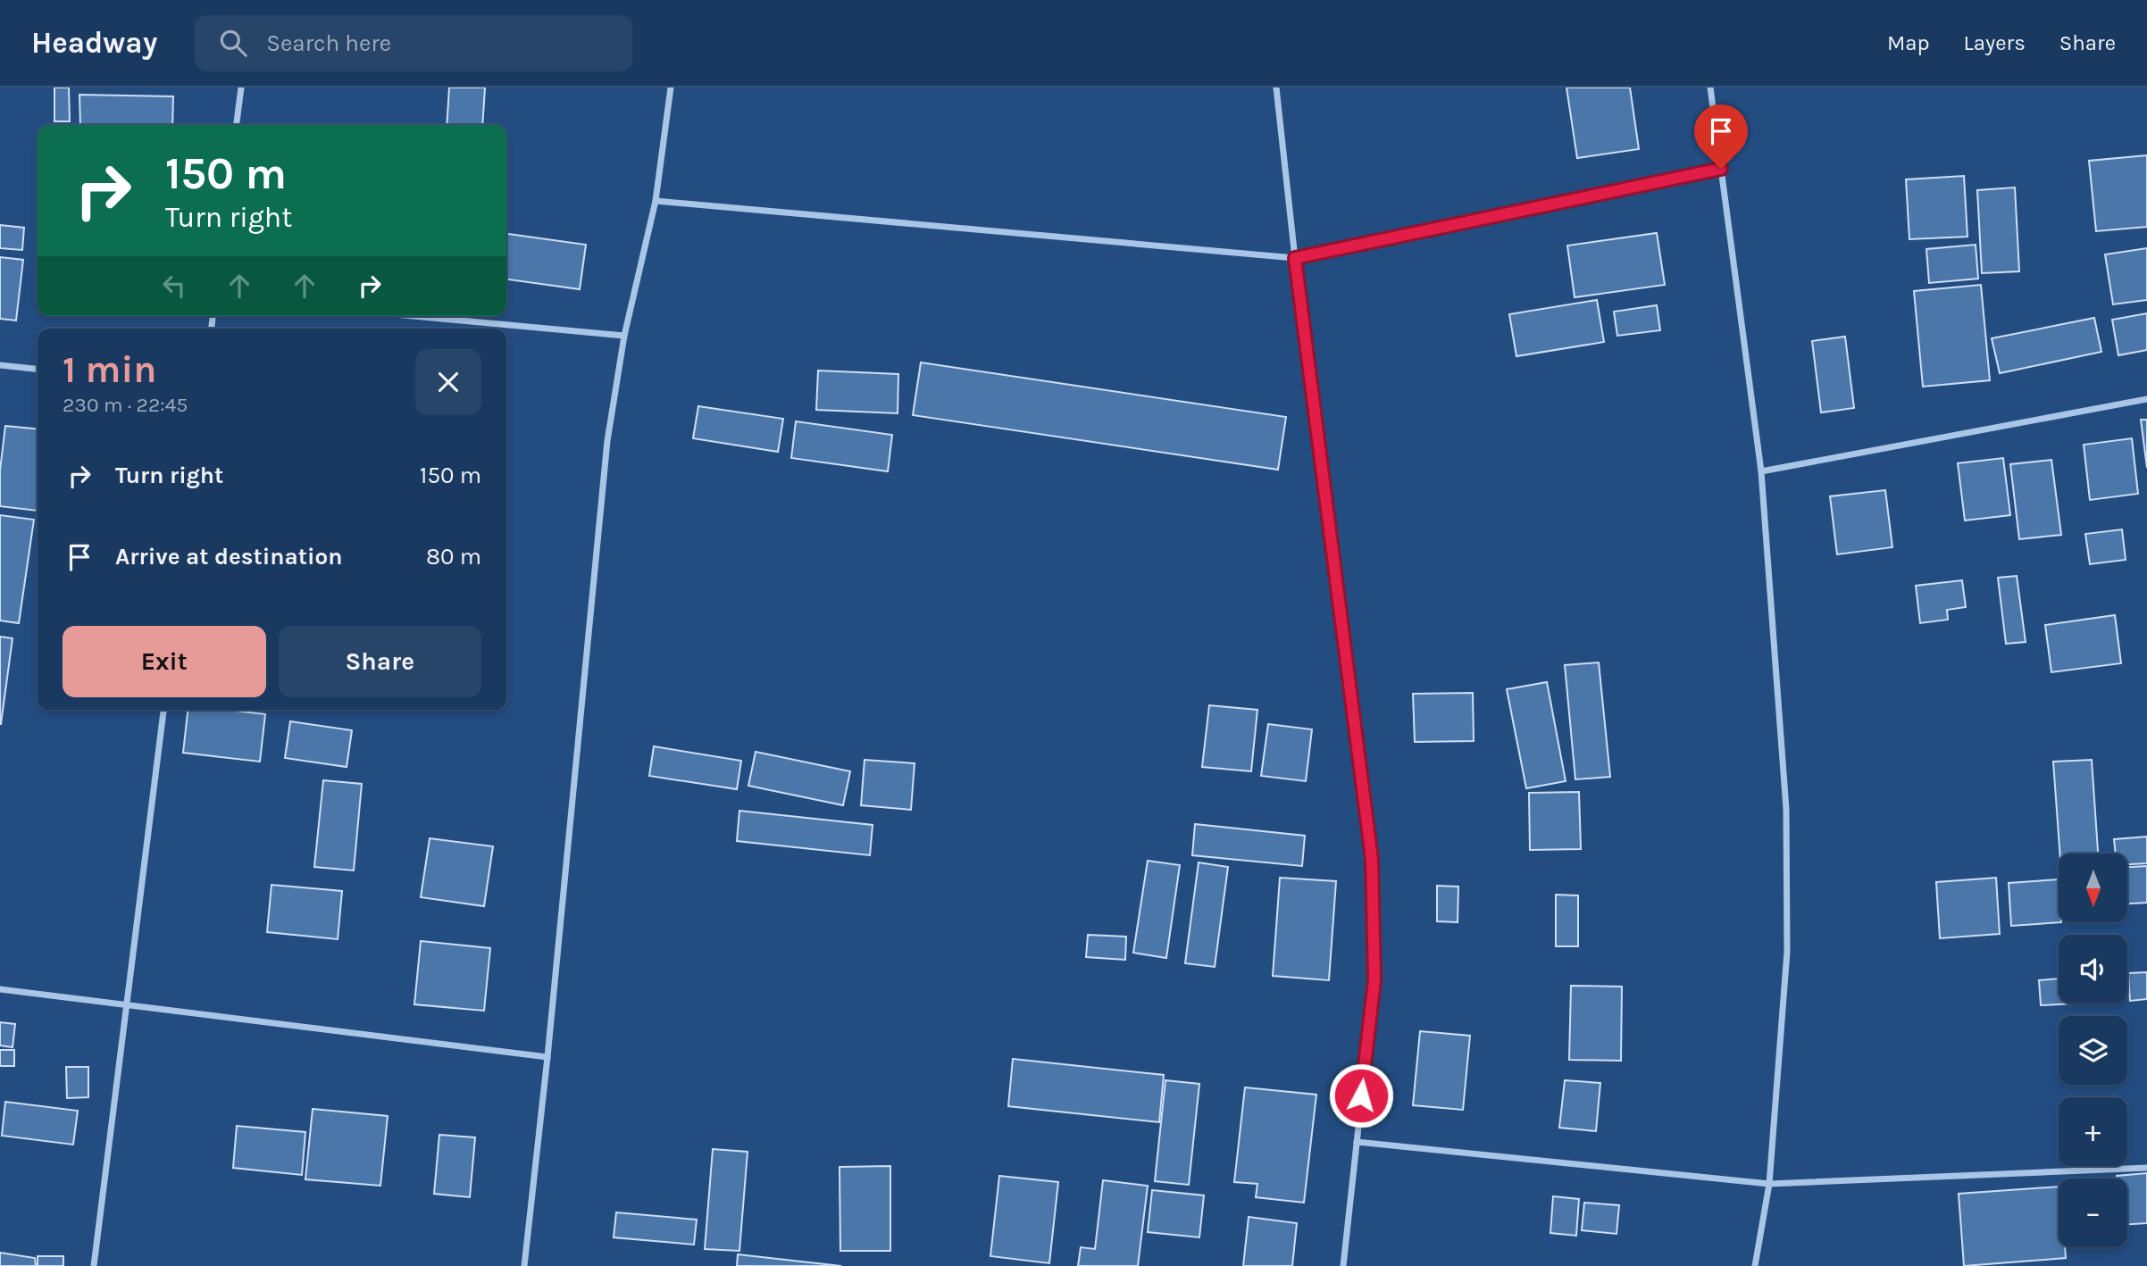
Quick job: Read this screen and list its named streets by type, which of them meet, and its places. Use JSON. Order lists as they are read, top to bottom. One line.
{"north":"bottom","page":{"header":"Headway","search":"Search here","nav":["Map","Layers","Share"],"turn":["150 m","Turn right"],"heading":["1 min","230 m · 22:45"],"list":[{"name":"Turn right","value":"150 m"},{"name":"Arrive at destination","value":"80 m"}],"buttons":["Exit","Share"],"map_buttons":["+","−"]}}
